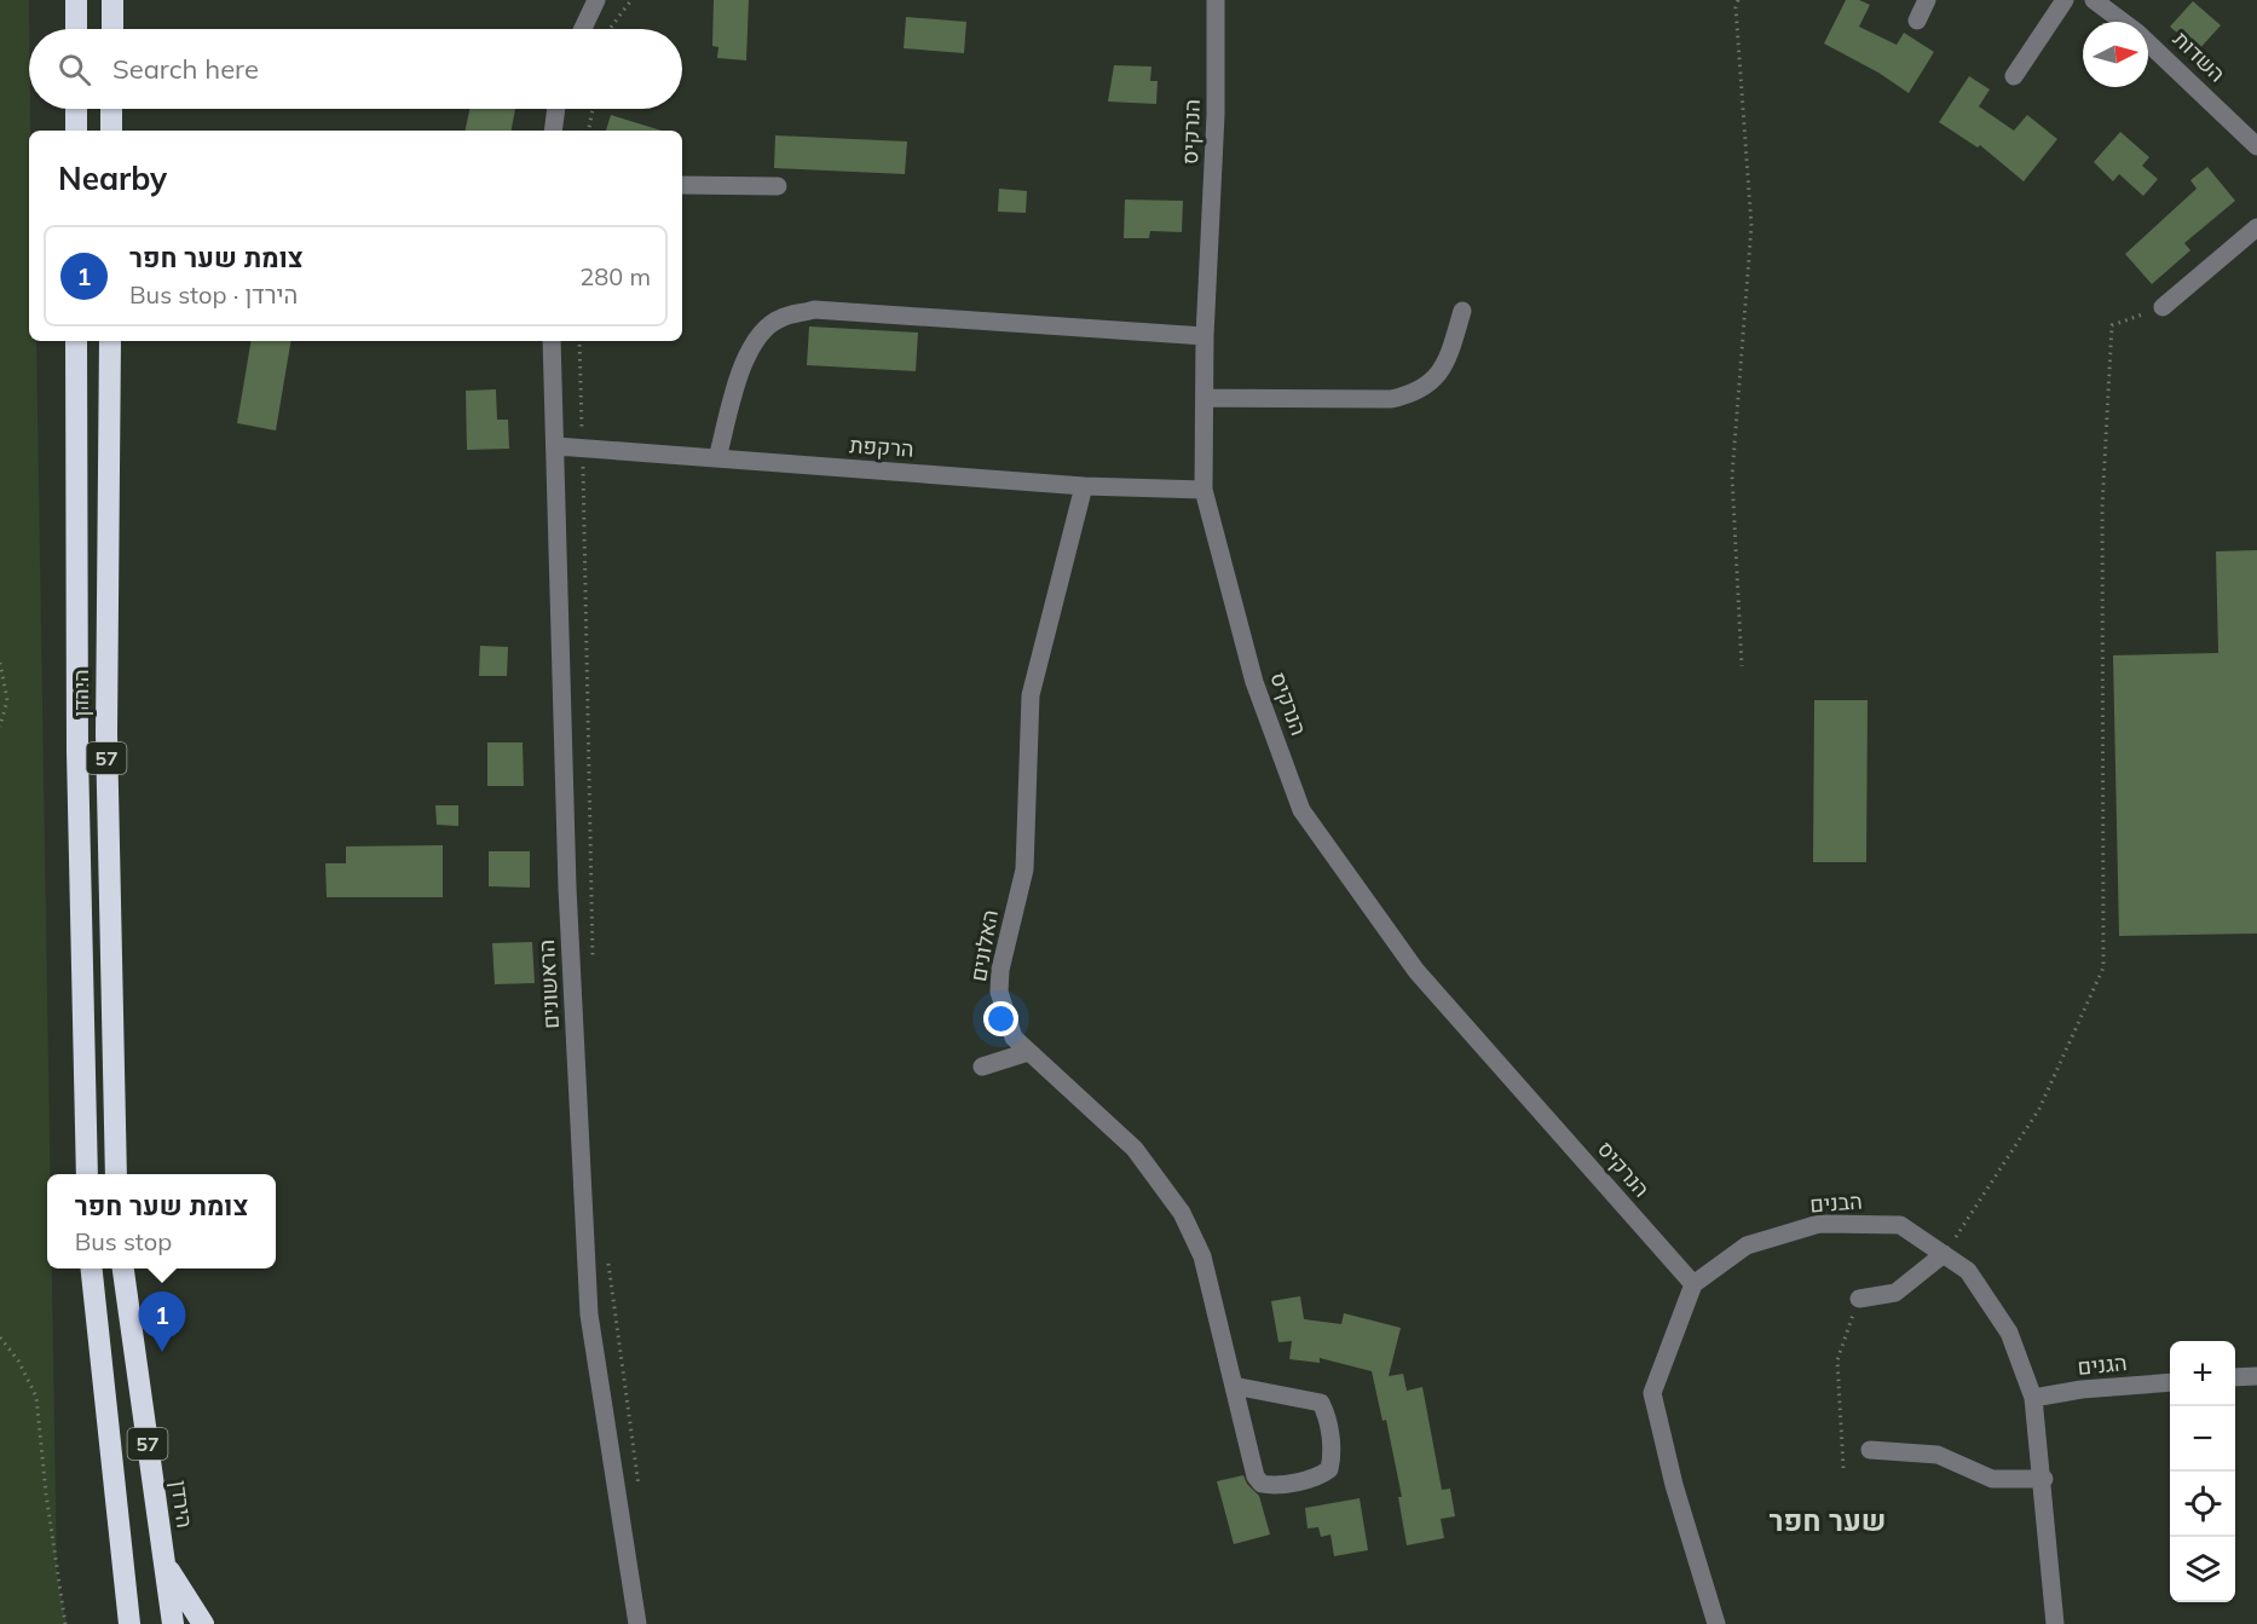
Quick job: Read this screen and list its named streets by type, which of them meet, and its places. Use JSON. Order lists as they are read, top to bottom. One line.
{"streets":{"highway":["הירדן","57"],"street":["השדות","הנרקיס","הרקפת","האלונים","הראשונים","הבנים","הגנים"]},"crossings":[["הנרקיס","הרקפת"],["הנרקיס","הבנים"],["הרקפת","האלונים"],["הרקפת","הראשונים"],["הבנים","הגנים"]],"districts":["שער חפר"],"north":"right","page":{"search":"Search here","heading":"Nearby","list":[{"mark":"1","name":"צומת שער חפר","note":"Bus stop · הירדן","value":"280 m"}],"popup":["צומת שער חפר","Bus stop"],"pins":"1","map_buttons":["+","−"]}}
